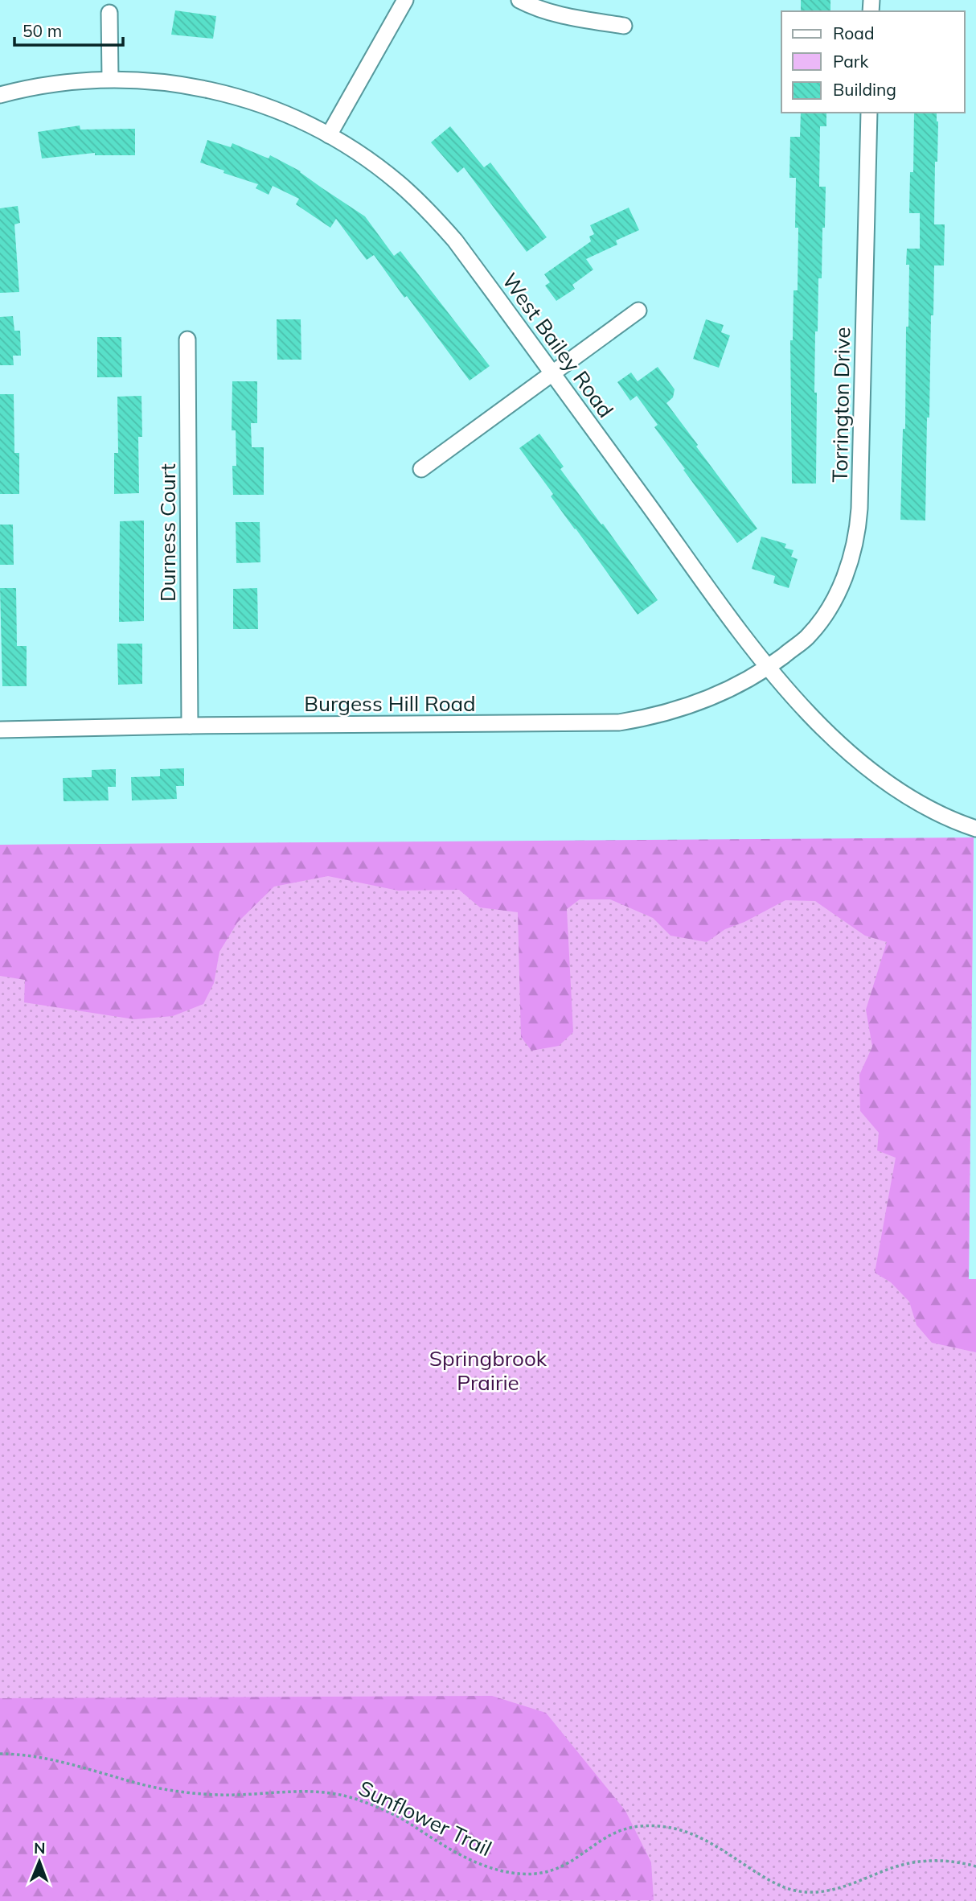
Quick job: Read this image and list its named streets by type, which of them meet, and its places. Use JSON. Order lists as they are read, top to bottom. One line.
{"streets":{"street":["West Bailey Road","Torrington Drive","Durness Court","Burgess Hill Road"],"path":["Sunflower Trail"]},"crossings":[["West Bailey Road","Torrington Drive"],["West Bailey Road","Burgess Hill Road"],["Torrington Drive","Burgess Hill Road"],["Durness Court","Burgess Hill Road"]],"parks":["Springbrook Prairie"],"legend":["Road","Park","Building"],"scale_bar":"50 m","north":"top"}
